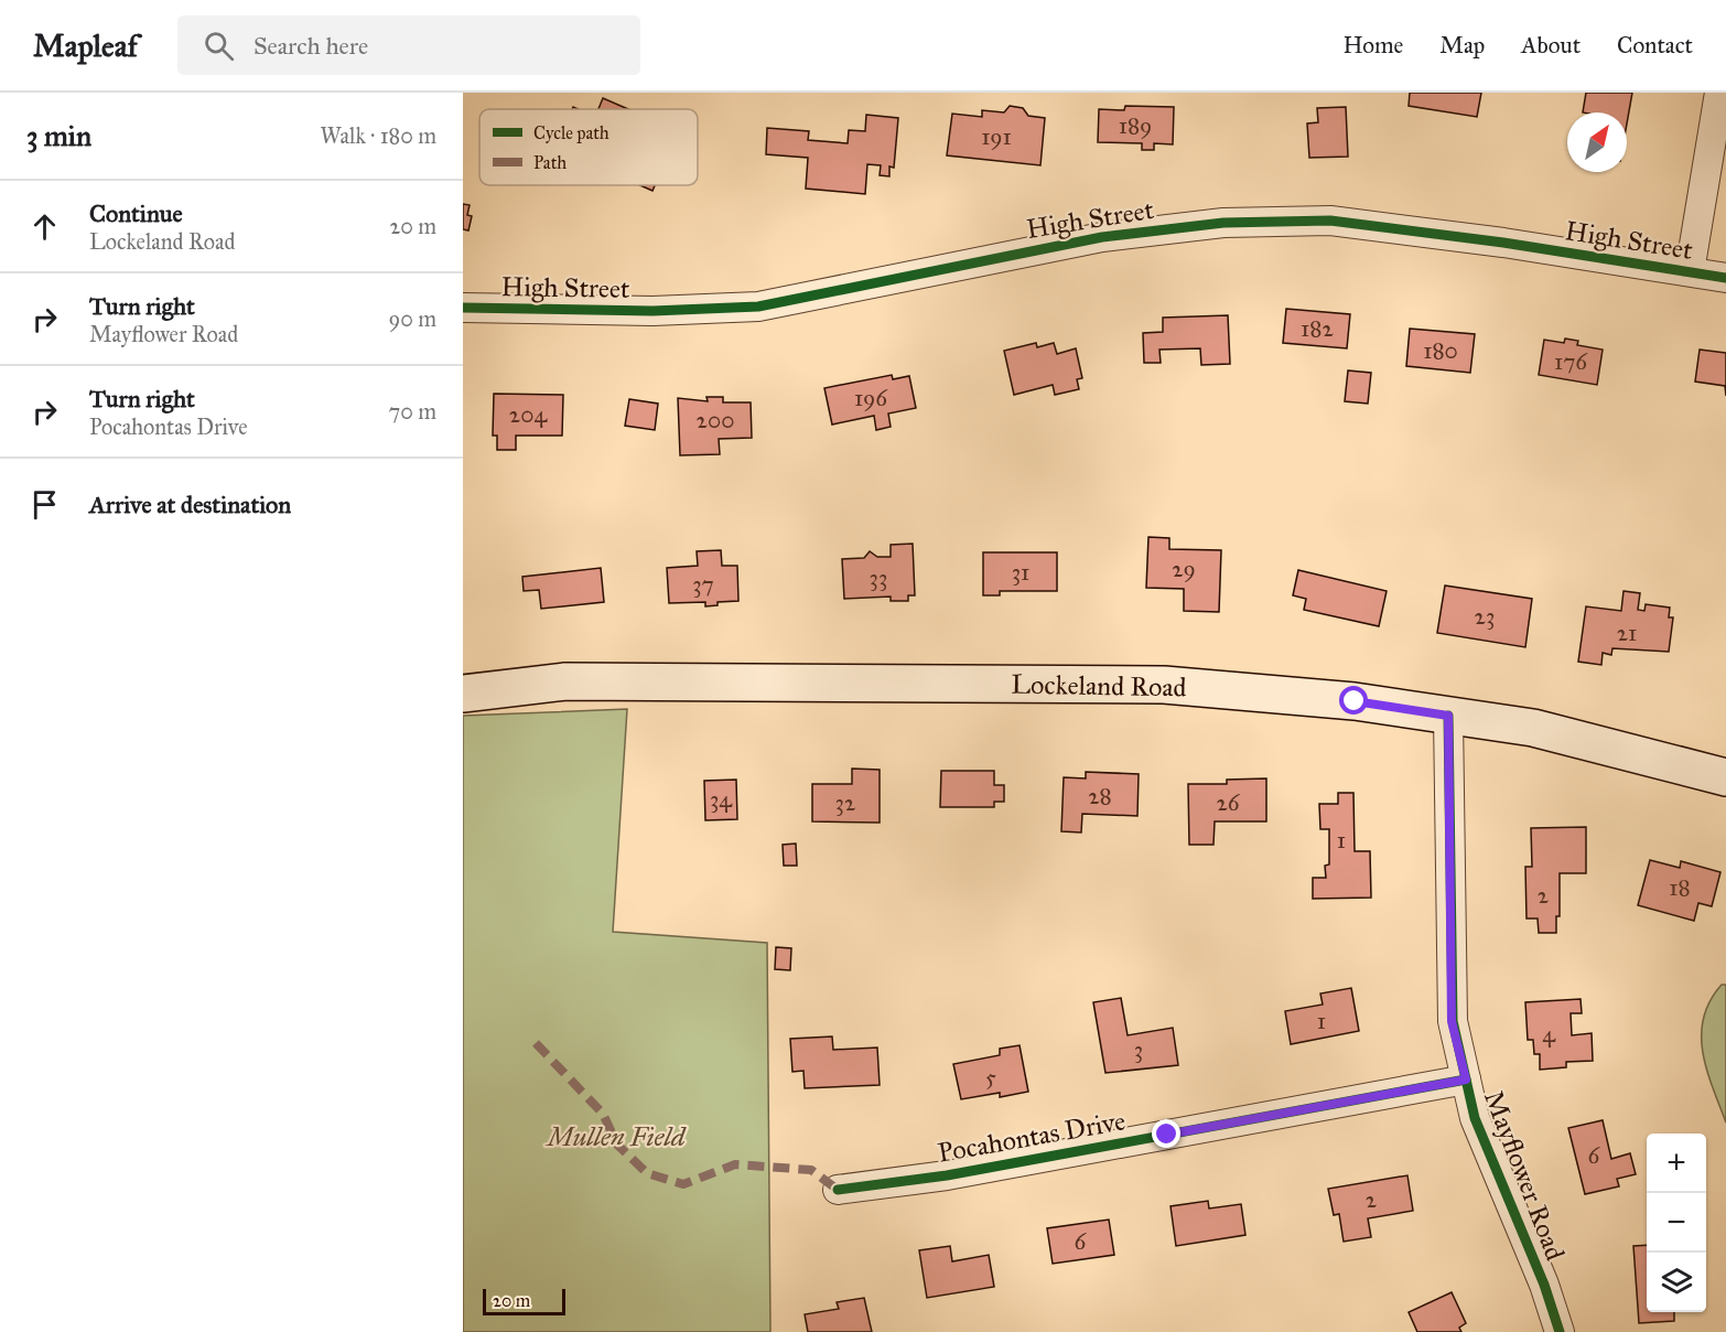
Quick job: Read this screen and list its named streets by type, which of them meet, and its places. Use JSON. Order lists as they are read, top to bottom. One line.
{"streets":{"main road":["Lockeland Road"],"street":["High Street","Pocahontas Drive","Mayflower Road"]},"crossings":[["Lockeland Road","Mayflower Road"],["Pocahontas Drive","Mayflower Road"]],"parks":["Mullen Field"],"house_numbers":["189","191","182","180","176","196","204","200","29","31","33","37","23","21","28","34","32","26","1","18","2","1","4","3","5","6","2","6"],"legend":["Cycle path","Path"],"scale_bar":"20 m","north":"top right","page":{"header":"Mapleaf","search":"Search here","nav":["Home","Map","About","Contact"],"heading":["3 min","Walk · 180 m"],"list":[["Continue","Lockeland Road","20 m"],["Turn right","Mayflower Road","90 m"],["Turn right","Pocahontas Drive","70 m"],"Arrive at destination"],"map_buttons":["+","−"],"scale":"20 m"}}
